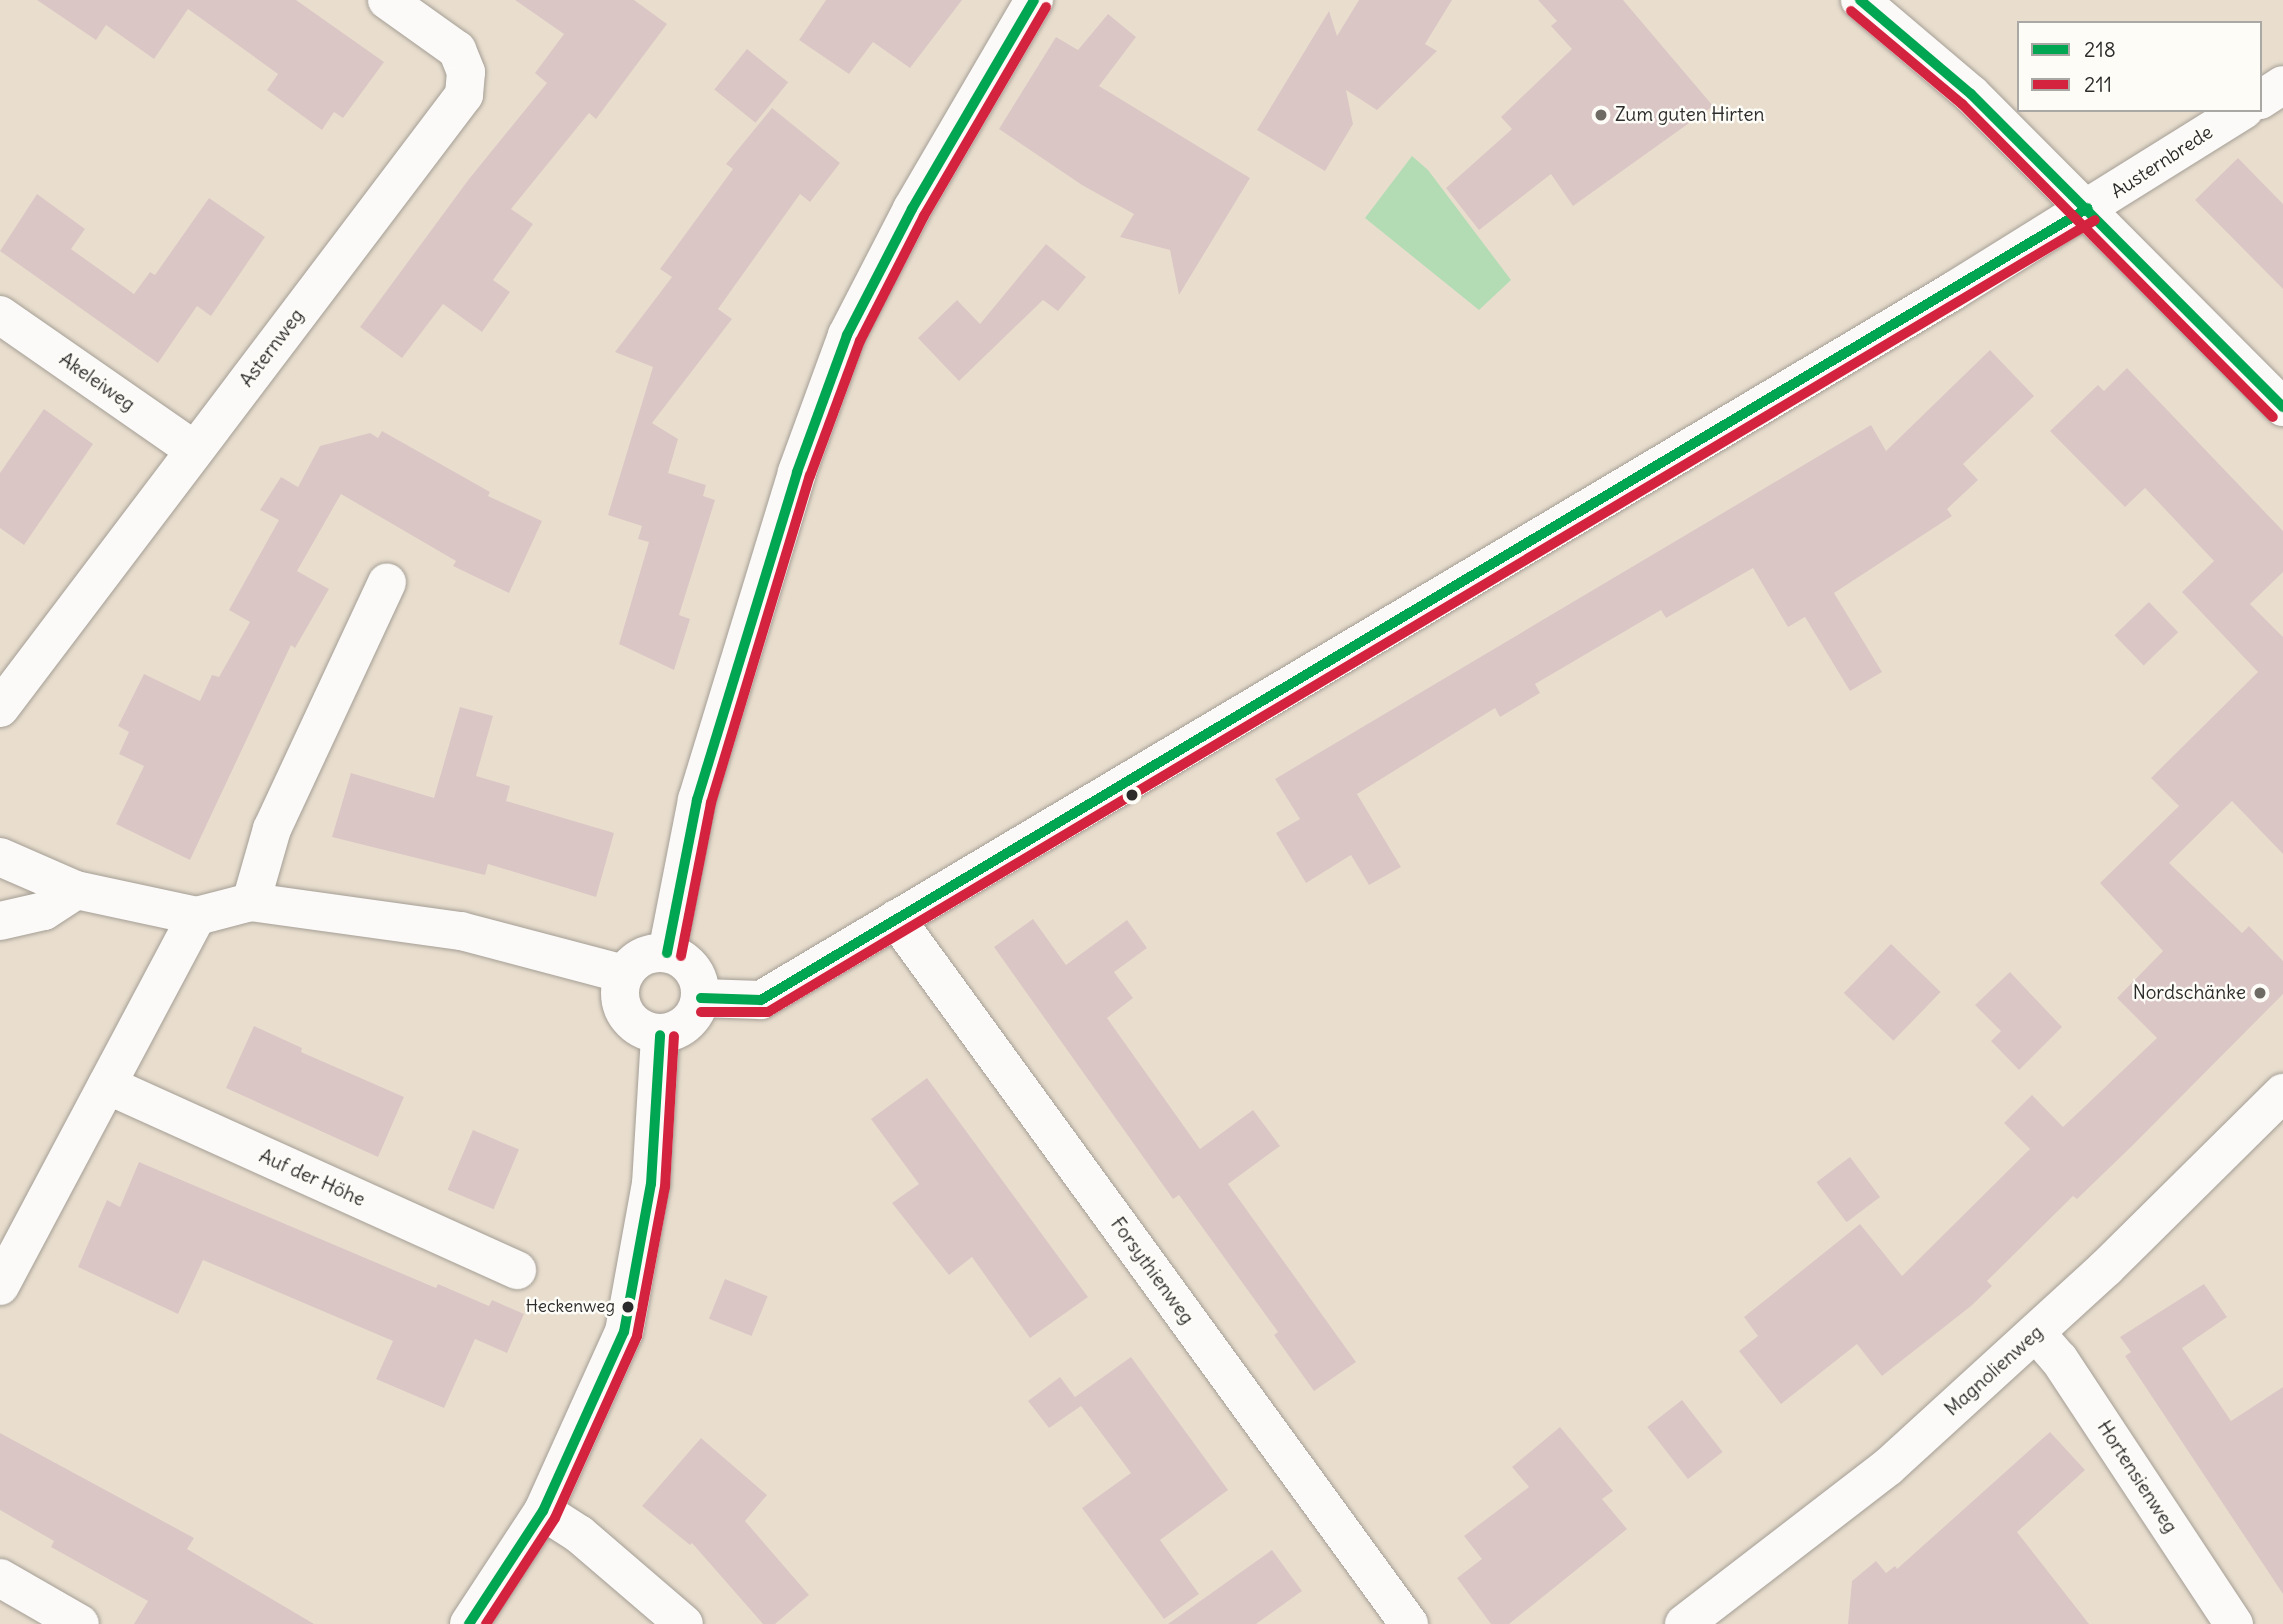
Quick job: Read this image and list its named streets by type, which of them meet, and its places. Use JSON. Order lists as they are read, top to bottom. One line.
{"streets":{"street":["Austernbrede","Asternweg","Akeleiweg","Auf der Höhe","Forsythienweg","Magnolienweg","Hortensienweg"]},"crossings":[["Austernbrede","Forsythienweg"],["Asternweg","Akeleiweg"],["Magnolienweg","Hortensienweg"]],"places":["Zum guten Hirten","Nordschänke","Heckenweg"],"lines":["transit line 218","transit line 211"],"legend":["218","211"]}
